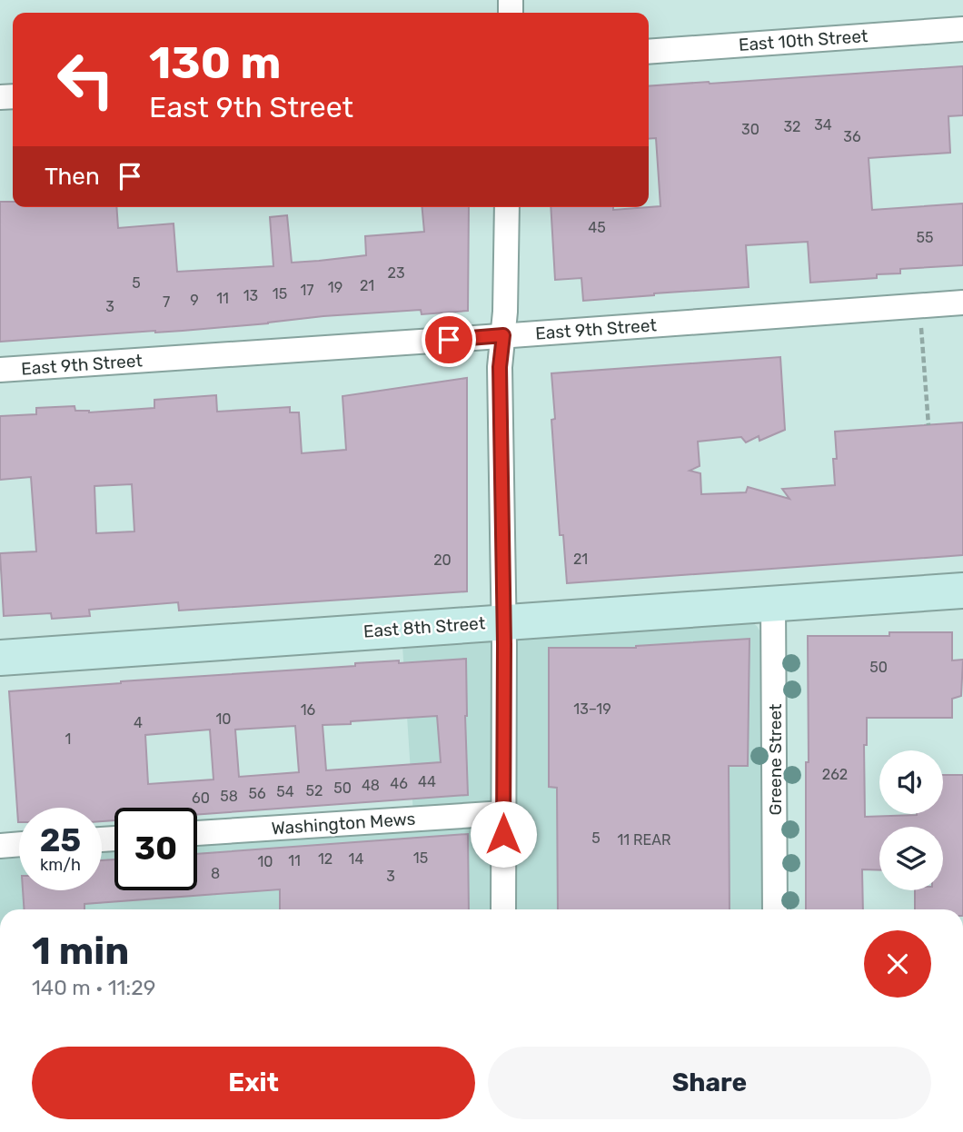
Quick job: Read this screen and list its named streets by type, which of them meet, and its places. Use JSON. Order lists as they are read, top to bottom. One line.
{"streets":{"main road":["East 8th Street"],"street":["East 10th Street","East 9th Street","Greene Street","Washington Mews"]},"crossings":[["East 8th Street","Greene Street"]],"house_numbers":["34","32","30","36","45","55","23","5","21","19","17","15","13","11","9","7","3","21","20","50","13–19","16","10","4","1","262","44","46","48","50","52","54","56","58","60","5","11 REAR","15","12","14","11","10","8","3"],"page":{"turn":["130 m","East 9th Street"],"then":"Then","speed":"25 km/h","limit":"30","heading":["1 min","140 m · 11:29"],"buttons":["Exit","Share"]}}
